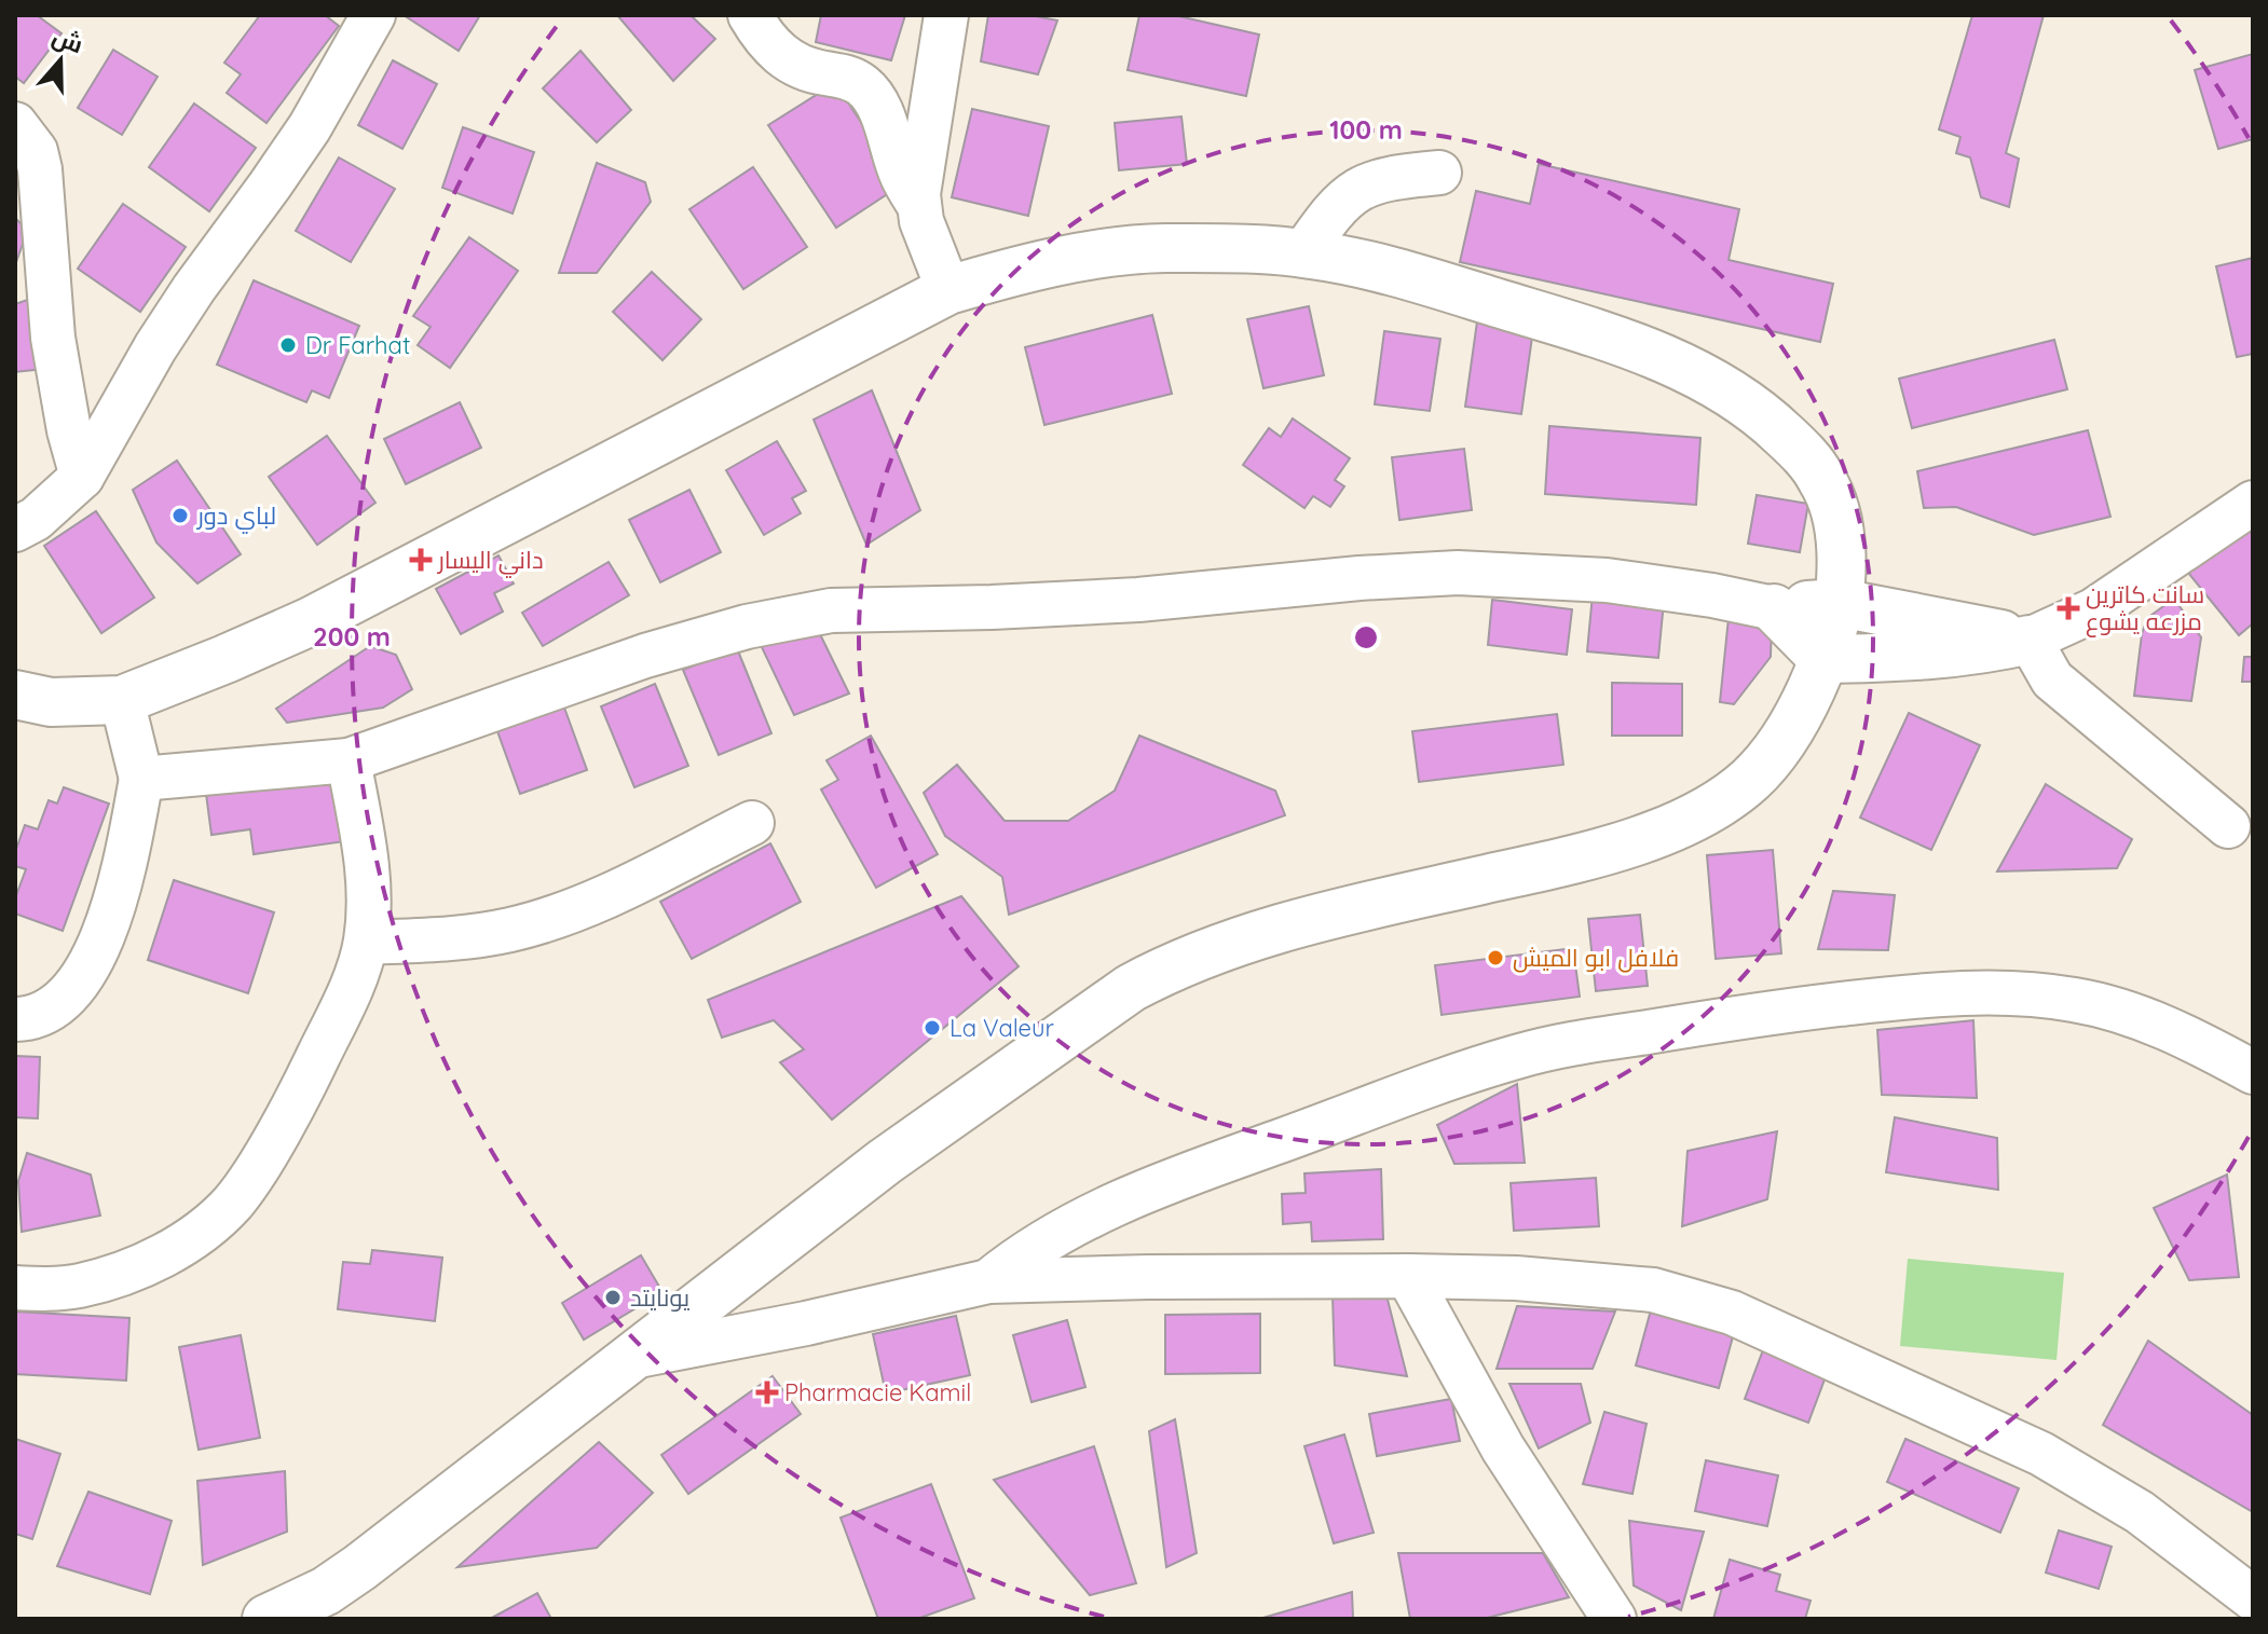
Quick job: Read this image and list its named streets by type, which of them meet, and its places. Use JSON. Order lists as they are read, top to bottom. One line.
{"places":{"other":["Dr Farhat","لباي دور","فلافل ابو الميش","La Valeur","يونايتد"],"health":["داني اليسار","سانت كاترين مزرعه يشوع","Pharmacie Kamil"]},"north":"top","rings":["100 m","200 m"]}
